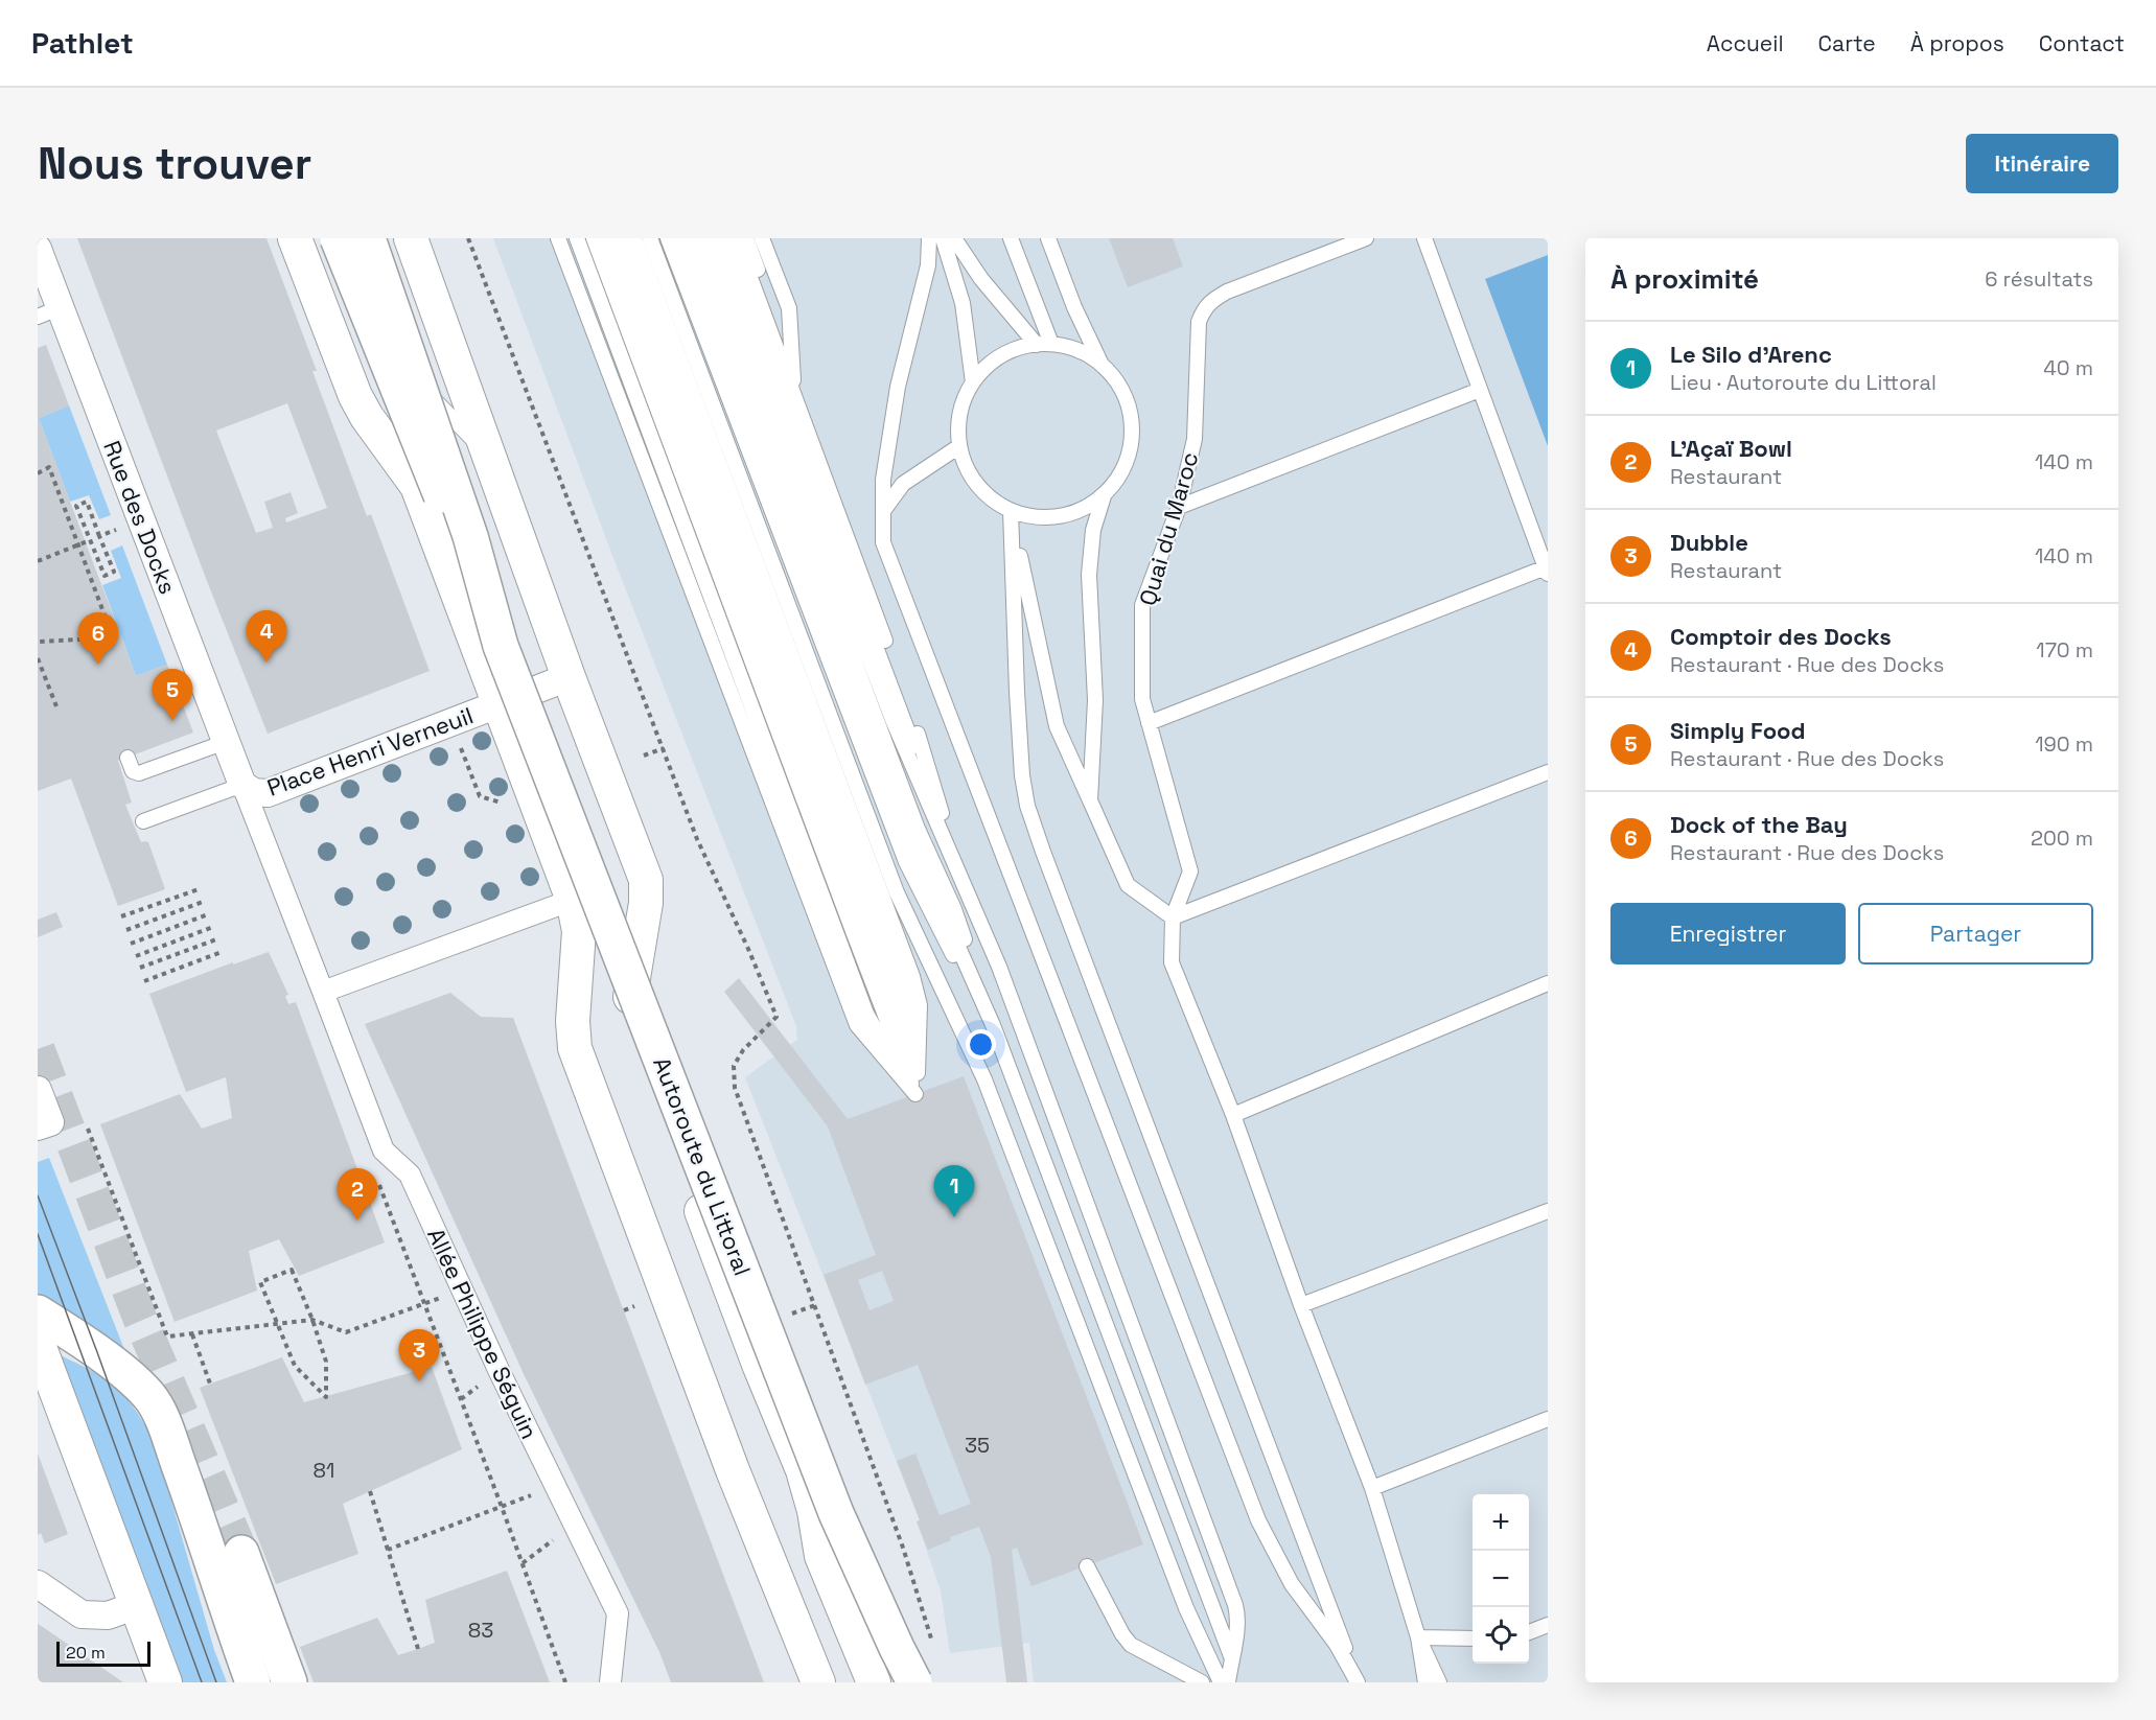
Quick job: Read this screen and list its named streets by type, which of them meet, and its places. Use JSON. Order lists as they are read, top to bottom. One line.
{"streets":{"highway":["Autoroute du Littoral"],"street":["Rue des Docks","Place Henri Verneuil","Allée Philippe Séguin"],"lane":["Quai du Maroc"]},"crossings":[["Rue des Docks","Place Henri Verneuil"],["Place Henri Verneuil","Allée Philippe Séguin"]],"house_numbers":["35","81","83"],"scale_bar":"20 m","page":{"header":"Pathlet","nav":["Accueil","Carte","À propos","Contact"],"buttons":["Itinéraire",["Enregistrer","Partager"]],"title":"Nous trouver","heading":["À proximité","6 résultats"],"list":[{"mark":"1","name":"Le Silo d'Arenc","note":"Lieu · Autoroute du Littoral","value":"40 m"},{"mark":"2","name":"L'Açaï Bowl","note":"Restaurant","value":"140 m"},{"mark":"3","name":"Dubble","note":"Restaurant","value":"140 m"},{"mark":"4","name":"Comptoir des Docks","note":"Restaurant · Rue des Docks","value":"170 m"},{"mark":"5","name":"Simply Food","note":"Restaurant · Rue des Docks","value":"190 m"},{"mark":"6","name":"Dock of the Bay","note":"Restaurant · Rue des Docks","value":"200 m"}],"pins":["4","6","5","1","2","3"],"map_buttons":["+","−"],"scale":"20 m"}}
